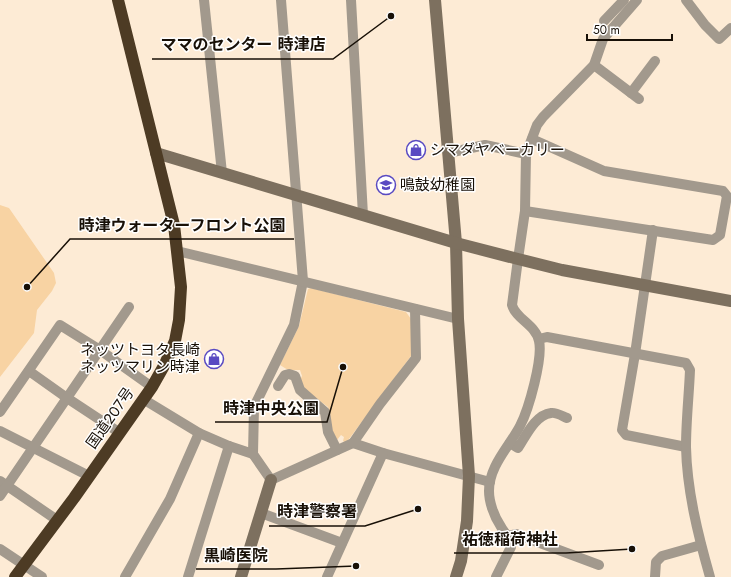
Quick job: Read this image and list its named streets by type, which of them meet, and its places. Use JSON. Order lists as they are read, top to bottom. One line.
{"streets":{"highway":["国道207号"]},"places":{"other":["ママのセンター 時津店","時津ウォーターフロント公園","時津中央公園","時津警察署","祐徳稲荷神社","黒崎医院"],"shop":["シマダヤベーカリー","ネッツトヨタ長崎 ネッツマリン時津"],"school or university":["鳴鼓幼稚園"]},"scale_bar":"50 m"}
